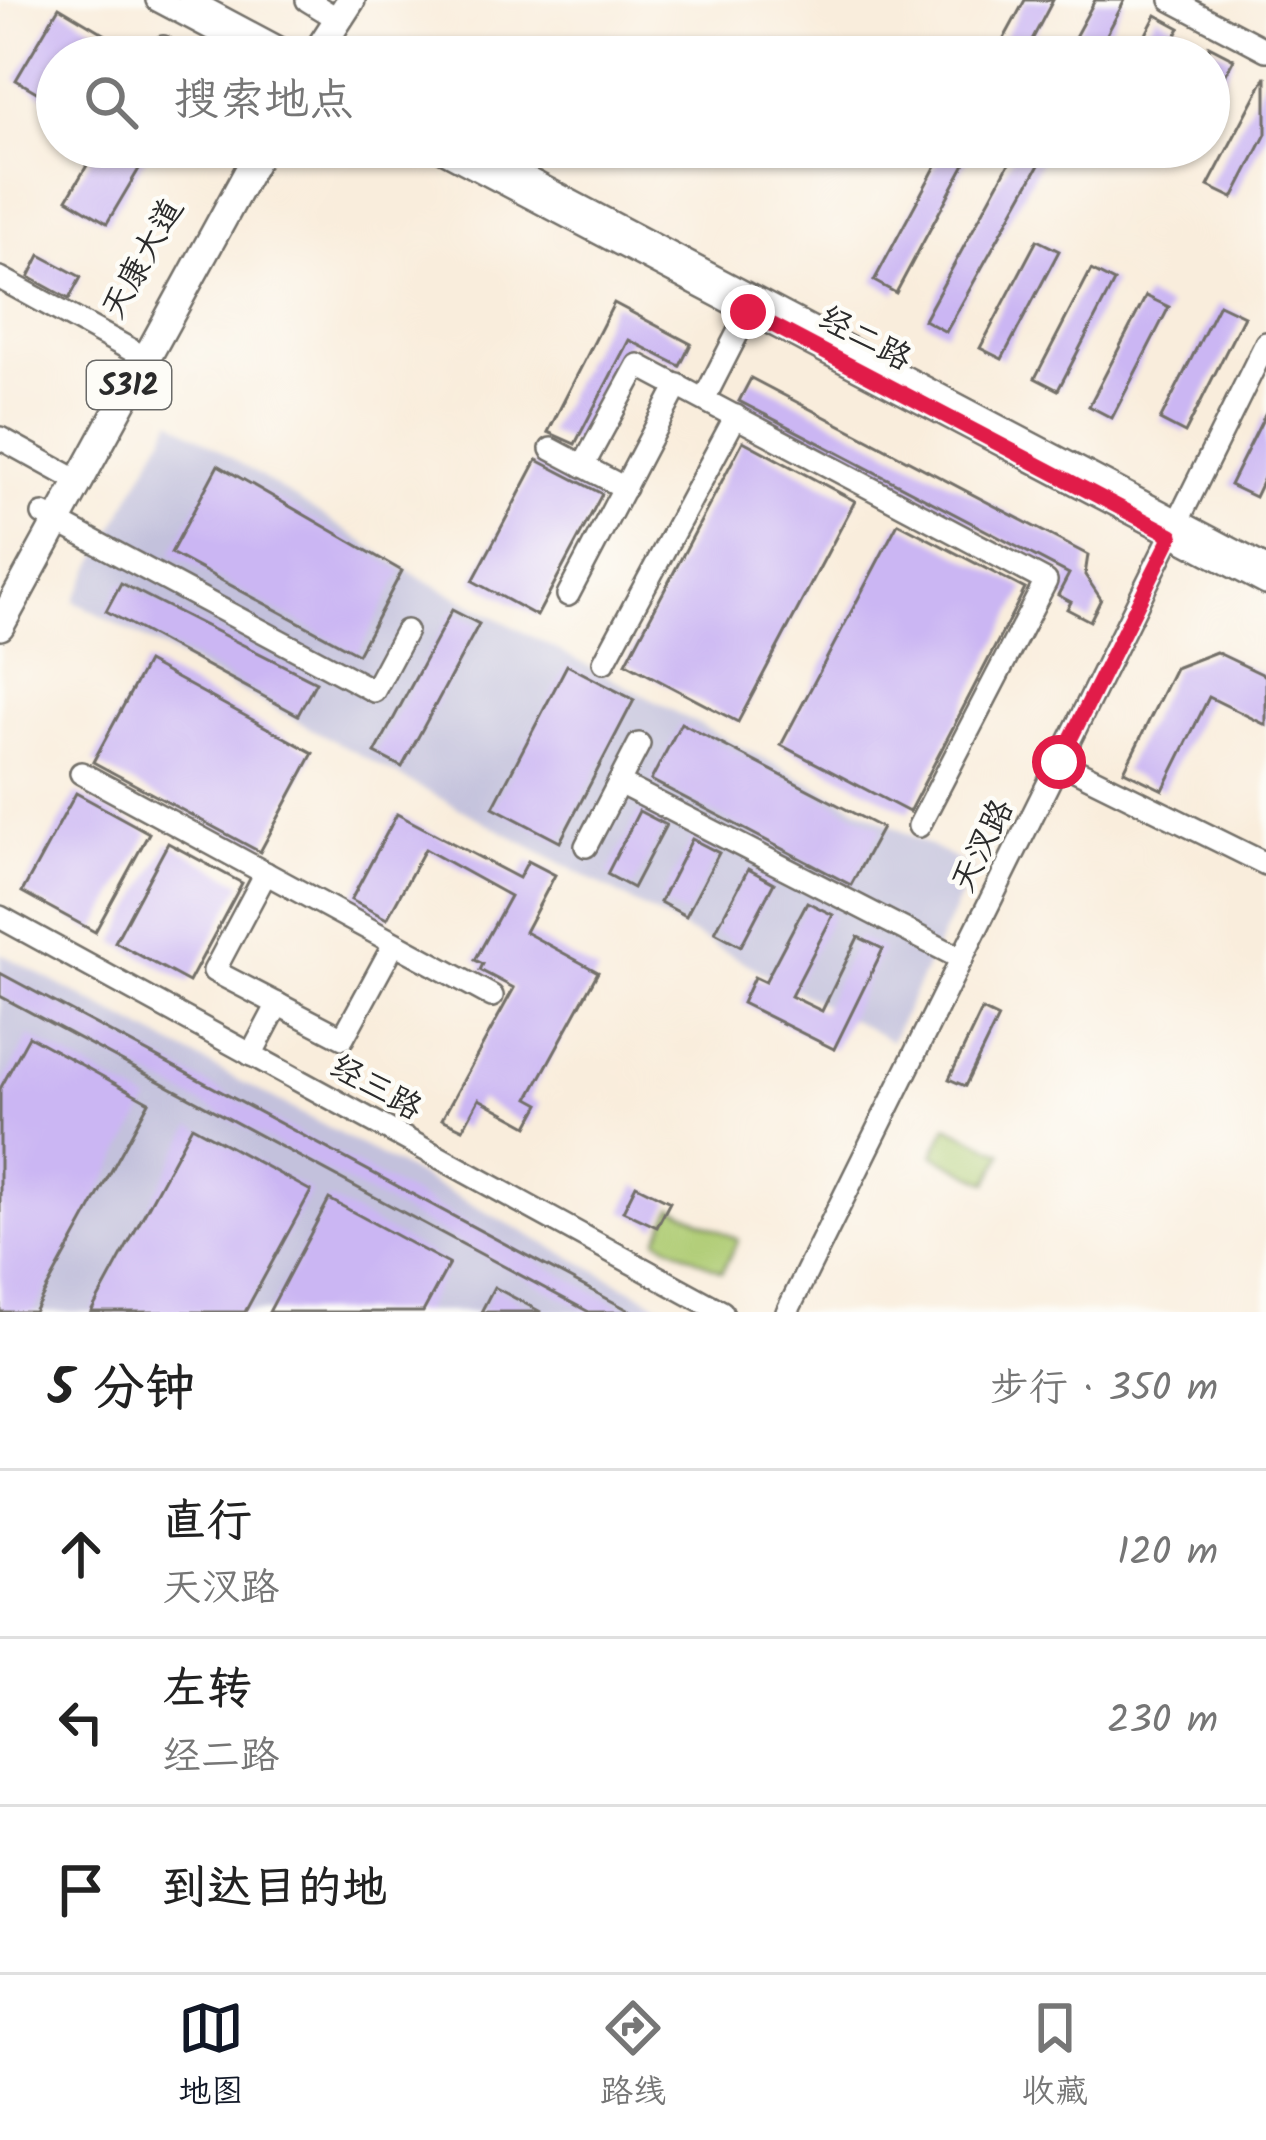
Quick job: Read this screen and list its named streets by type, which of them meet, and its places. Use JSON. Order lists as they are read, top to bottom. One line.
{"streets":{"main road":["天康大道","S312"],"street":["经二路","天汊路","经三路"]},"crossings":[["经二路","天汊路"]],"page":{"search":"搜索地点","heading":["5 分钟","步行 · 350 m"],"list":[["直行","天汊路","120 m"],["左转","经二路","230 m"],"到达目的地"],"nav":["地图","路线","收藏"]}}
